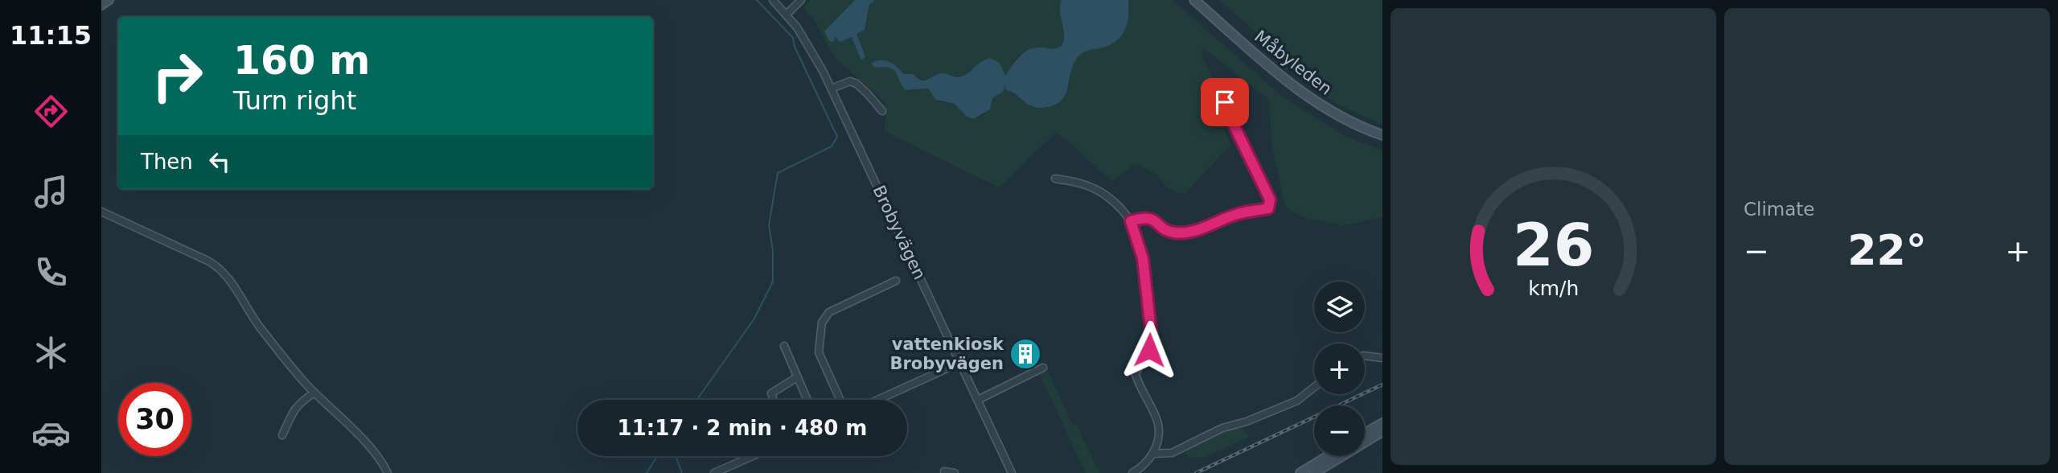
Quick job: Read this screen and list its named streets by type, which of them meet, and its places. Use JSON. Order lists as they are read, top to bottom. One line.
{"streets":{"street":["Måbyleden","Brobyvägen"]},"places":{"building":["vattenkiosk Brobyvägen"]},"page":{"tabs":"11:15","tile":"Climate","turn":["160 m","Turn right"],"then":"Then","heat":["−","22°","+"],"map_buttons":["+","−"],"limit":"30","trip":"11:17 · 2 min · 480 m","gauge":["26","km/h"]}}
